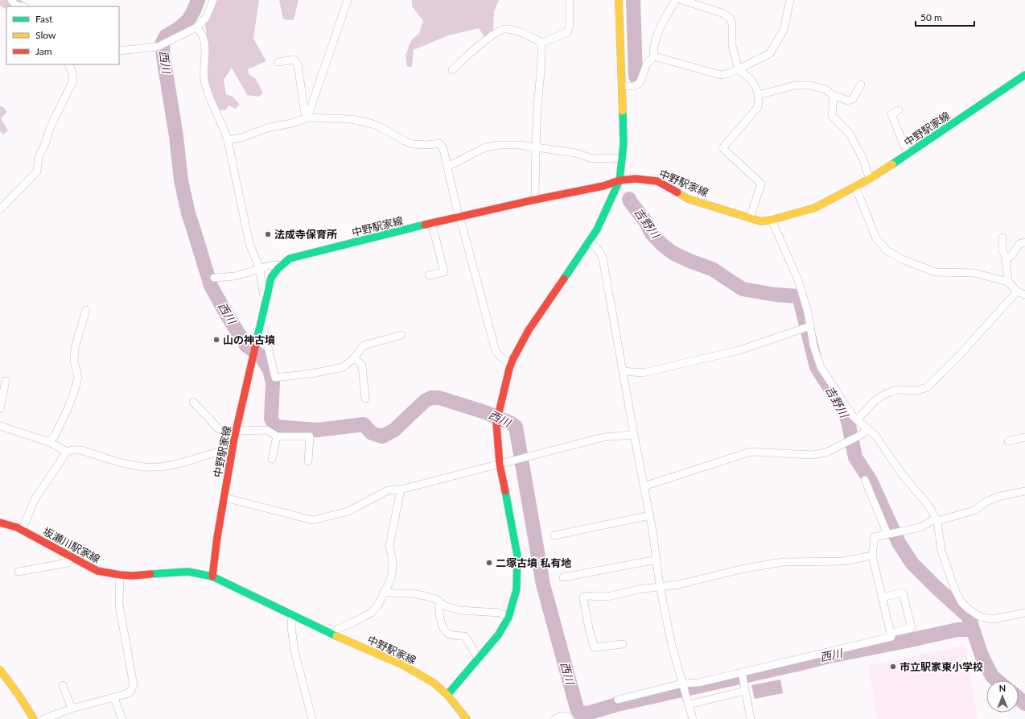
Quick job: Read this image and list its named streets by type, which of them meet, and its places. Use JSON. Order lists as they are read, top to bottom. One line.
{"streets":{"main road":["中野駅家線","坂瀬川駅家線"]},"crossings":[["中野駅家線","坂瀬川駅家線"]],"water":["西川","吉野川"],"places":["法成寺保育所","山の神古墳","二塚古墳 私有地","市立駅家東小学校"],"legend":["Fast","Slow","Jam"],"scale_bar":"50 m","north":"top"}
